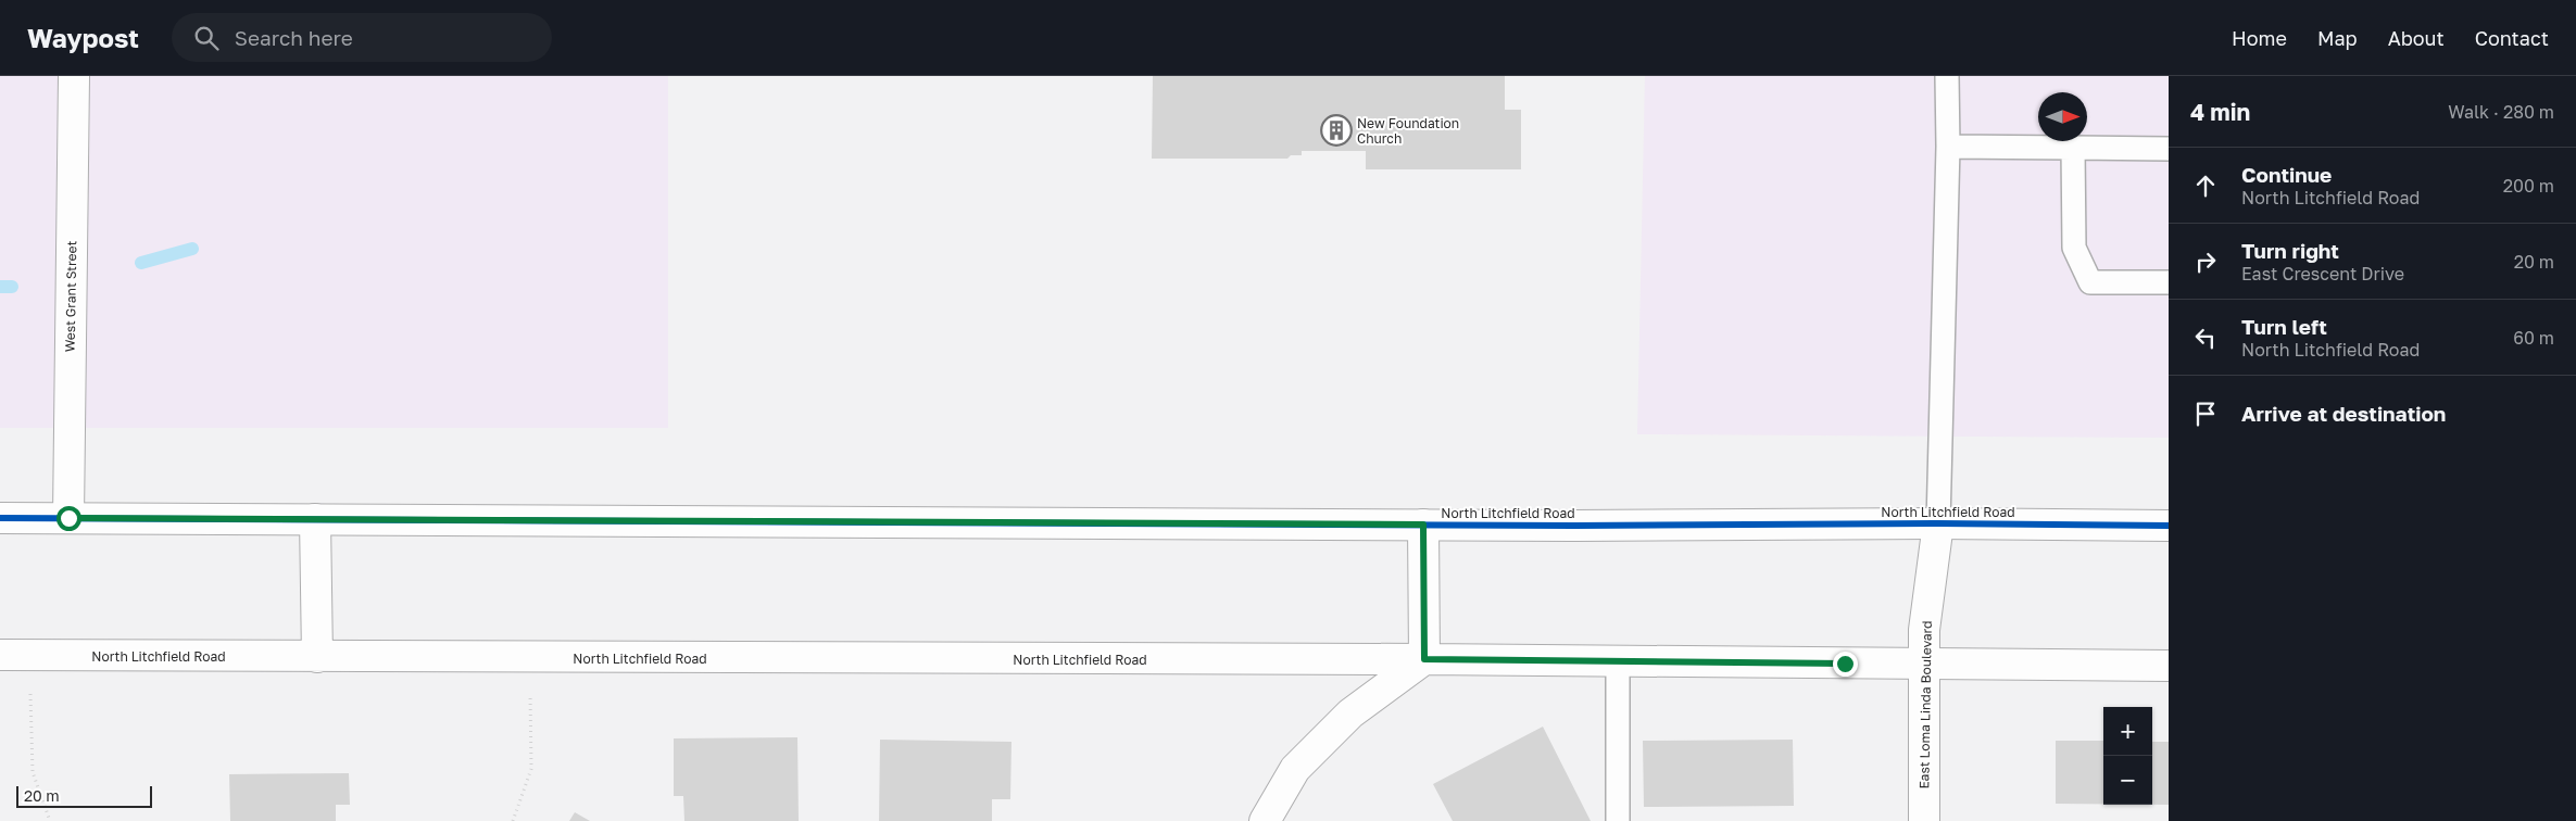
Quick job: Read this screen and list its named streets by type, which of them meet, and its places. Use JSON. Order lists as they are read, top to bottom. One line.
{"streets":{"street":["West Grant Street","North Litchfield Road","East Loma Linda Boulevard"]},"crossings":[["West Grant Street","North Litchfield Road"],["North Litchfield Road","East Loma Linda Boulevard"]],"places":{"building":["New Foundation Church"]},"scale_bar":"20 m","north":"right","page":{"header":"Waypost","search":"Search here","nav":["Home","Map","About","Contact"],"heading":["4 min","Walk · 280 m"],"list":[["Continue","North Litchfield Road","200 m"],["Turn right","East Crescent Drive","20 m"],["Turn left","North Litchfield Road","60 m"],"Arrive at destination"],"map_buttons":["+","−"],"scale":"20 m"}}
